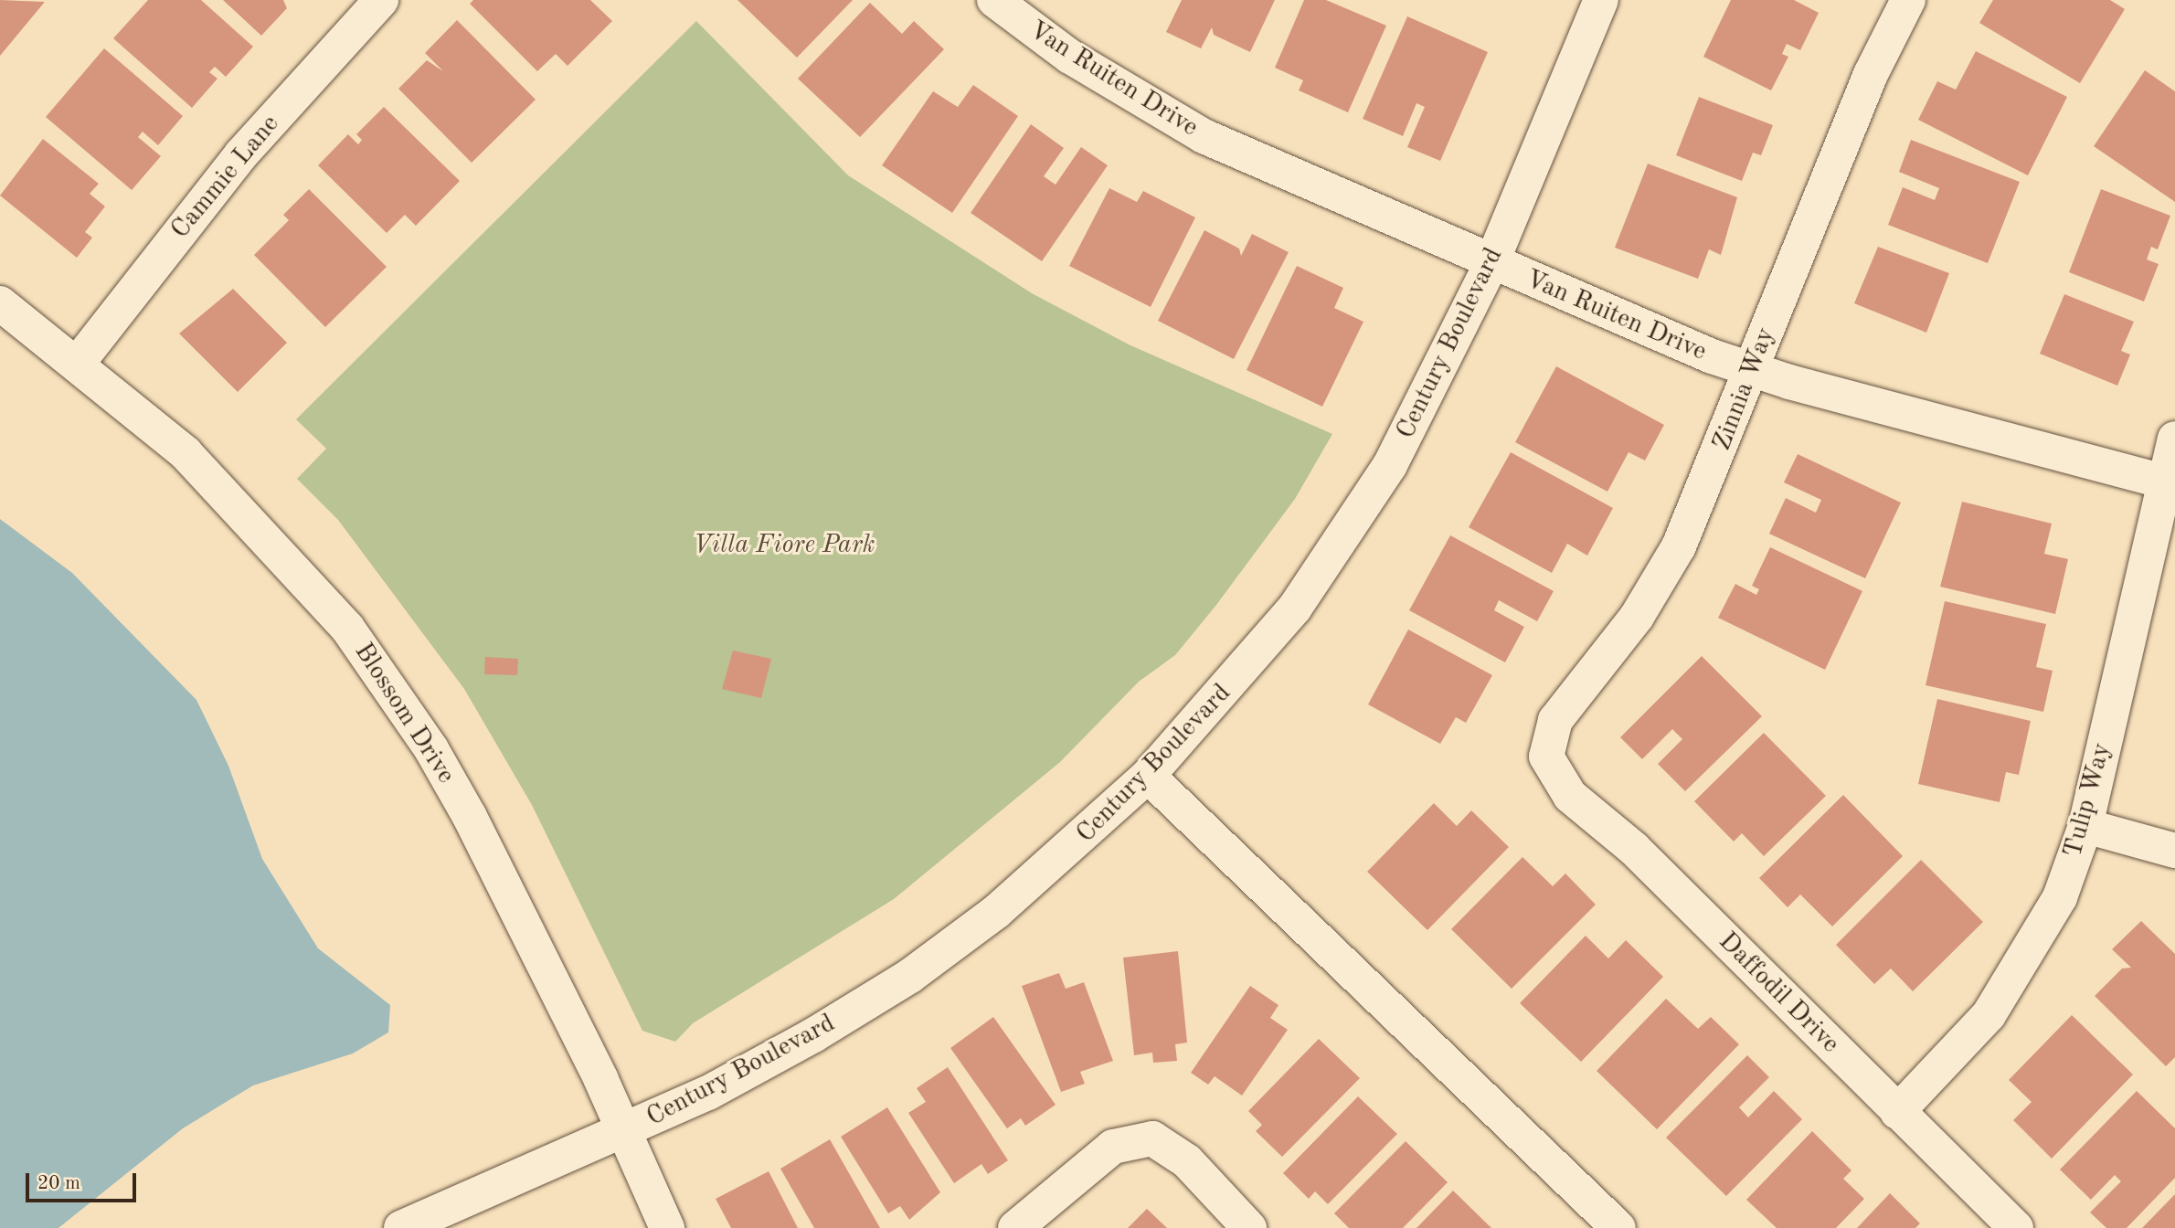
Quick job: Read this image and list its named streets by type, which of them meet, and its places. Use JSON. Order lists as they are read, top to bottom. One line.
{"streets":{"street":["Van Ruiten Drive","Cammie Lane","Century Boulevard","Zinnia Way","Blossom Drive","Tulip Way","Daffodil Drive"]},"crossings":[["Van Ruiten Drive","Century Boulevard"],["Van Ruiten Drive","Zinnia Way"],["Van Ruiten Drive","Tulip Way"],["Cammie Lane","Blossom Drive"],["Century Boulevard","Blossom Drive"],["Zinnia Way","Daffodil Drive"],["Tulip Way","Daffodil Drive"]],"parks":["Villa Fiore Park"],"scale_bar":"20 m"}
